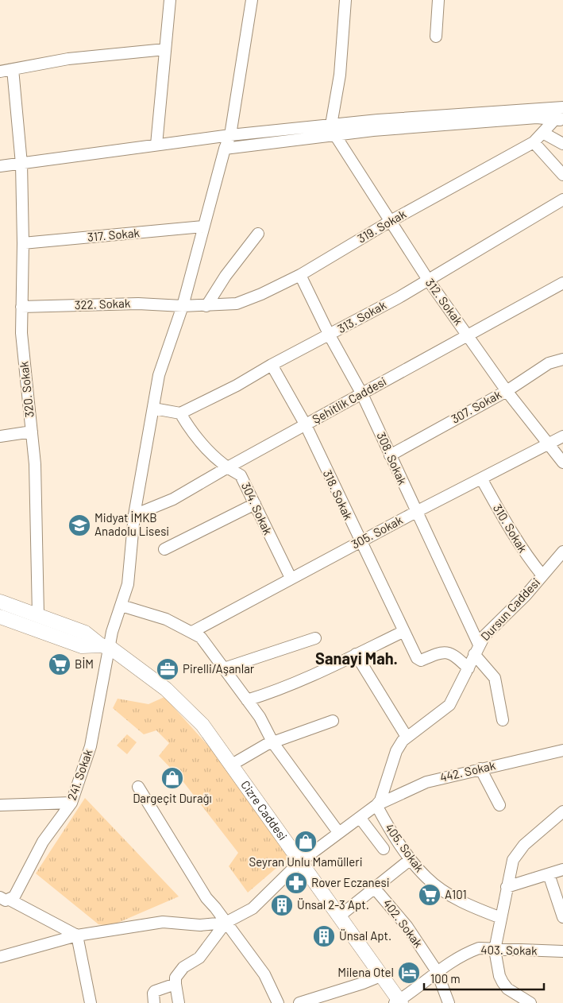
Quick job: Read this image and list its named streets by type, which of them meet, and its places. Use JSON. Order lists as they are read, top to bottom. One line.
{"streets":{"main road":["Cizre Caddesi"],"street":["319. Sokak","317. Sokak","312. Sokak","322. Sokak","313. Sokak","320. Sokak","Şehitlik Caddesi","307. Sokak","308. Sokak","318. Sokak","304. Sokak","310. Sokak","305. Sokak","Dursun Caddesi","442. Sokak","241. Sokak","405. Sokak","402. Sokak","403. Sokak"]},"crossings":[["319. Sokak","312. Sokak"],["319. Sokak","322. Sokak"],["319. Sokak","308. Sokak"],["319. Sokak","241. Sokak"],["317. Sokak","320. Sokak"],["317. Sokak","241. Sokak"],["312. Sokak","313. Sokak"],["312. Sokak","Şehitlik Caddesi"],["312. Sokak","307. Sokak"],["312. Sokak","305. Sokak"],["322. Sokak","320. Sokak"],["322. Sokak","241. Sokak"],["313. Sokak","308. Sokak"],["313. Sokak","318. Sokak"],["313. Sokak","304. Sokak"],["320. Sokak","Cizre Caddesi"],["Şehitlik Caddesi","308. Sokak"],["Şehitlik Caddesi","318. Sokak"],["Şehitlik Caddesi","304. Sokak"],["Şehitlik Caddesi","241. Sokak"],["307. Sokak","308. Sokak"],["308. Sokak","305. Sokak"],["308. Sokak","Dursun Caddesi"],["318. Sokak","305. Sokak"],["318. Sokak","Dursun Caddesi"],["304. Sokak","305. Sokak"],["310. Sokak","305. Sokak"],["310. Sokak","Dursun Caddesi"],["Dursun Caddesi","442. Sokak"],["Dursun Caddesi","Cizre Caddesi"],["Dursun Caddesi","405. Sokak"],["442. Sokak","405. Sokak"],["241. Sokak","Cizre Caddesi"],["Cizre Caddesi","403. Sokak"],["402. Sokak","403. Sokak"]],"districts":["Sanayi Mah."],"places":{"school or university":["Midyat İMKB Anadolu Lisesi"],"supermarket":["BİM","A101"],"office":["Pirelli/Aşanlar"],"shop":["Dargeçit Durağı","Seyran Unlu Mamülleri"],"pharmacy":["Rover Eczanesi"],"building":["Ünsal 2-3 Apt.","Ünsal Apt."],"hotel":["Milena Otel"]},"scale_bar":"100 m"}
